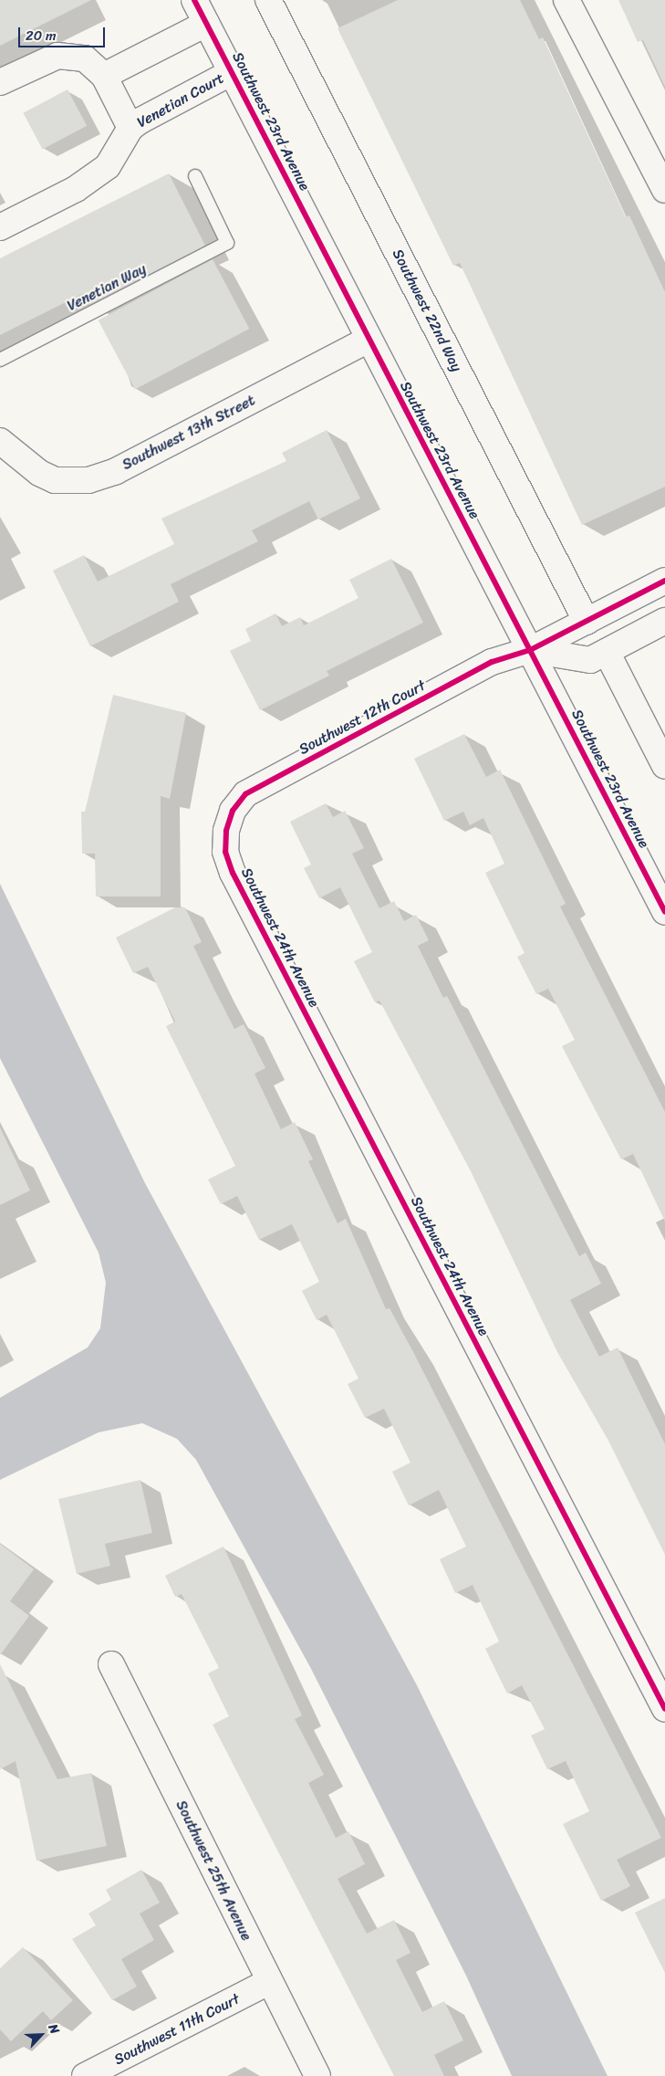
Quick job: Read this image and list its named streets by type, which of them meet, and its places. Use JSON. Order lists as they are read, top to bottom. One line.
{"streets":{"street":["Venetian Court","Southwest 23rd Avenue","Southwest 22nd Way","Southwest 13th Street","Southwest 12th Court","Southwest 24th Avenue","Southwest 25th Avenue","Southwest 11th Court"],"lane":["Venetian Way"]},"crossings":[["Venetian Court","Southwest 23rd Avenue"],["Southwest 23rd Avenue","Southwest 13th Street"],["Southwest 23rd Avenue","Southwest 12th Court"],["Southwest 22nd Way","Southwest 12th Court"],["Southwest 12th Court","Southwest 24th Avenue"],["Southwest 25th Avenue","Southwest 11th Court"]],"scale_bar":"20 m","north":"top right"}
